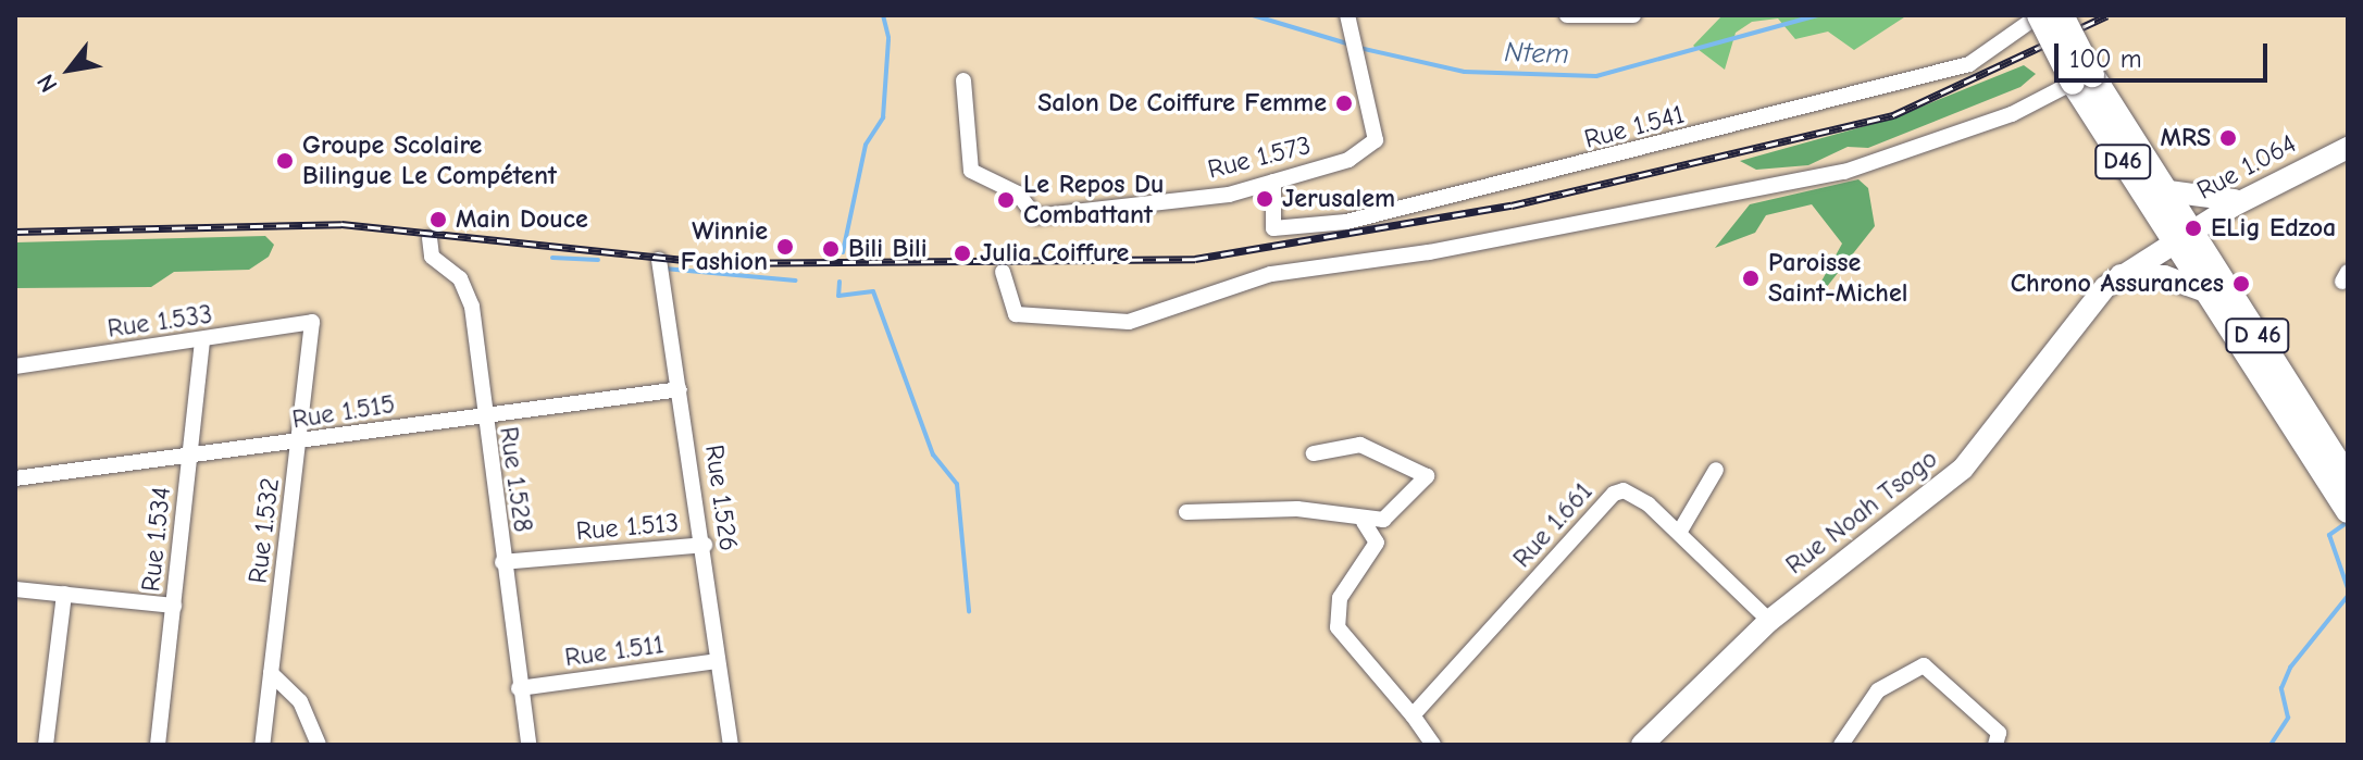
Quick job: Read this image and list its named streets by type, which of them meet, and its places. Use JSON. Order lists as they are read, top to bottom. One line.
{"streets":{"main road":["D46","Rue 1.064","D 46","Rue Noah Tsogo"],"street":["Rue 1.541","Rue 1.573","Rue 1.533","Rue 1.515","Rue 1.528","Rue 1.526","Rue 1.661","Rue 1.513","Rue 1.532","Rue 1.534","Rue 1.511"]},"crossings":[["Rue 1.541","Rue 1.573"],["Rue 1.541","D46"],["D46","Rue 1.064"],["D46","D 46"],["D46","Rue Noah Tsogo"],["Rue 1.064","D 46"],["Rue 1.064","Rue Noah Tsogo"],["Rue 1.533","Rue 1.532"],["Rue 1.533","Rue 1.534"],["D 46","Rue Noah Tsogo"],["Rue 1.515","Rue 1.528"],["Rue 1.515","Rue 1.526"],["Rue 1.515","Rue 1.532"],["Rue 1.515","Rue 1.534"],["Rue 1.528","Rue 1.513"],["Rue 1.528","Rue 1.511"],["Rue 1.526","Rue 1.513"],["Rue 1.526","Rue 1.511"],["Rue Noah Tsogo","Rue 1.661"]],"water":["Ntem"],"places":["Salon De Coiffure Femme","MRS","Groupe Scolaire Bilingue Le Compétent","Jerusalem","Le Repos Du Combattant","Main Douce","ELig Edzoa","Winnie Fashion","Bili Bili","Julia Coiffure","Paroisse Saint-Michel","Chrono Assurances"],"scale_bar":"100 m","north":"bottom left"}
